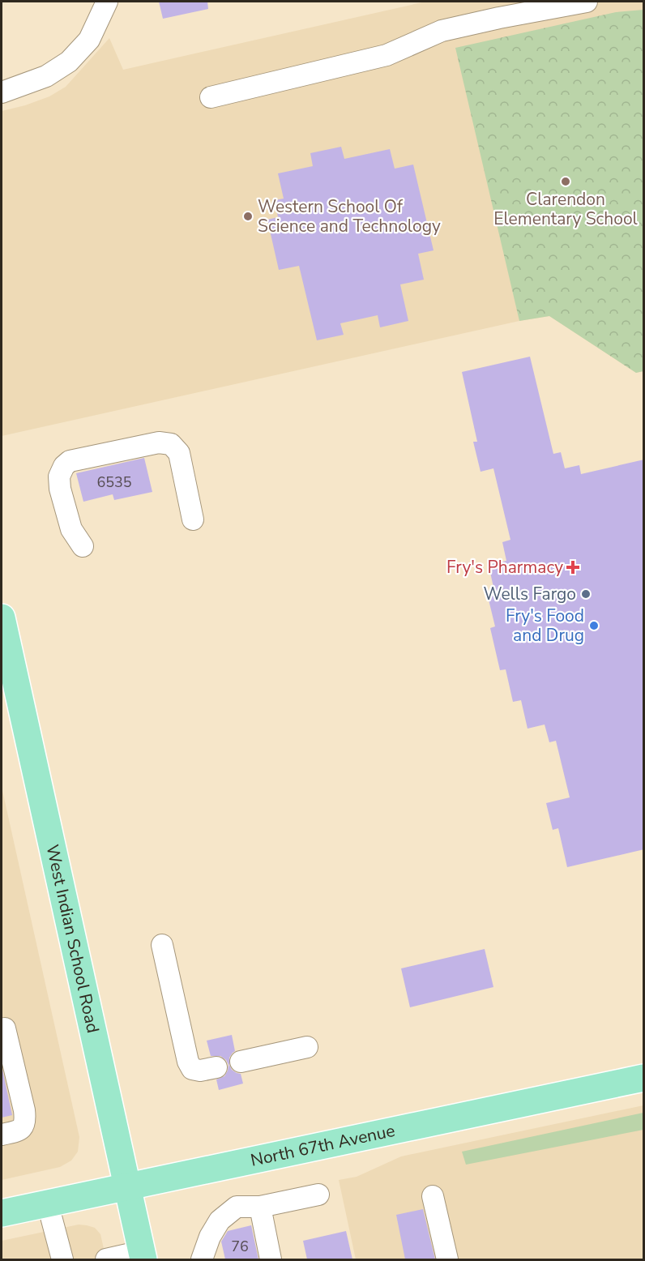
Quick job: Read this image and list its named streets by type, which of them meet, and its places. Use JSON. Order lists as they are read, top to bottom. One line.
{"streets":{"main road":["West Indian School Road","North 67th Avenue"]},"crossings":[["West Indian School Road","North 67th Avenue"]],"places":{"other":["Clarendon Elementary School","Western School Of Science and Technology","Wells Fargo","Fry's Food and Drug"],"health":["Fry's Pharmacy"]},"house_numbers":["6535","76"]}
